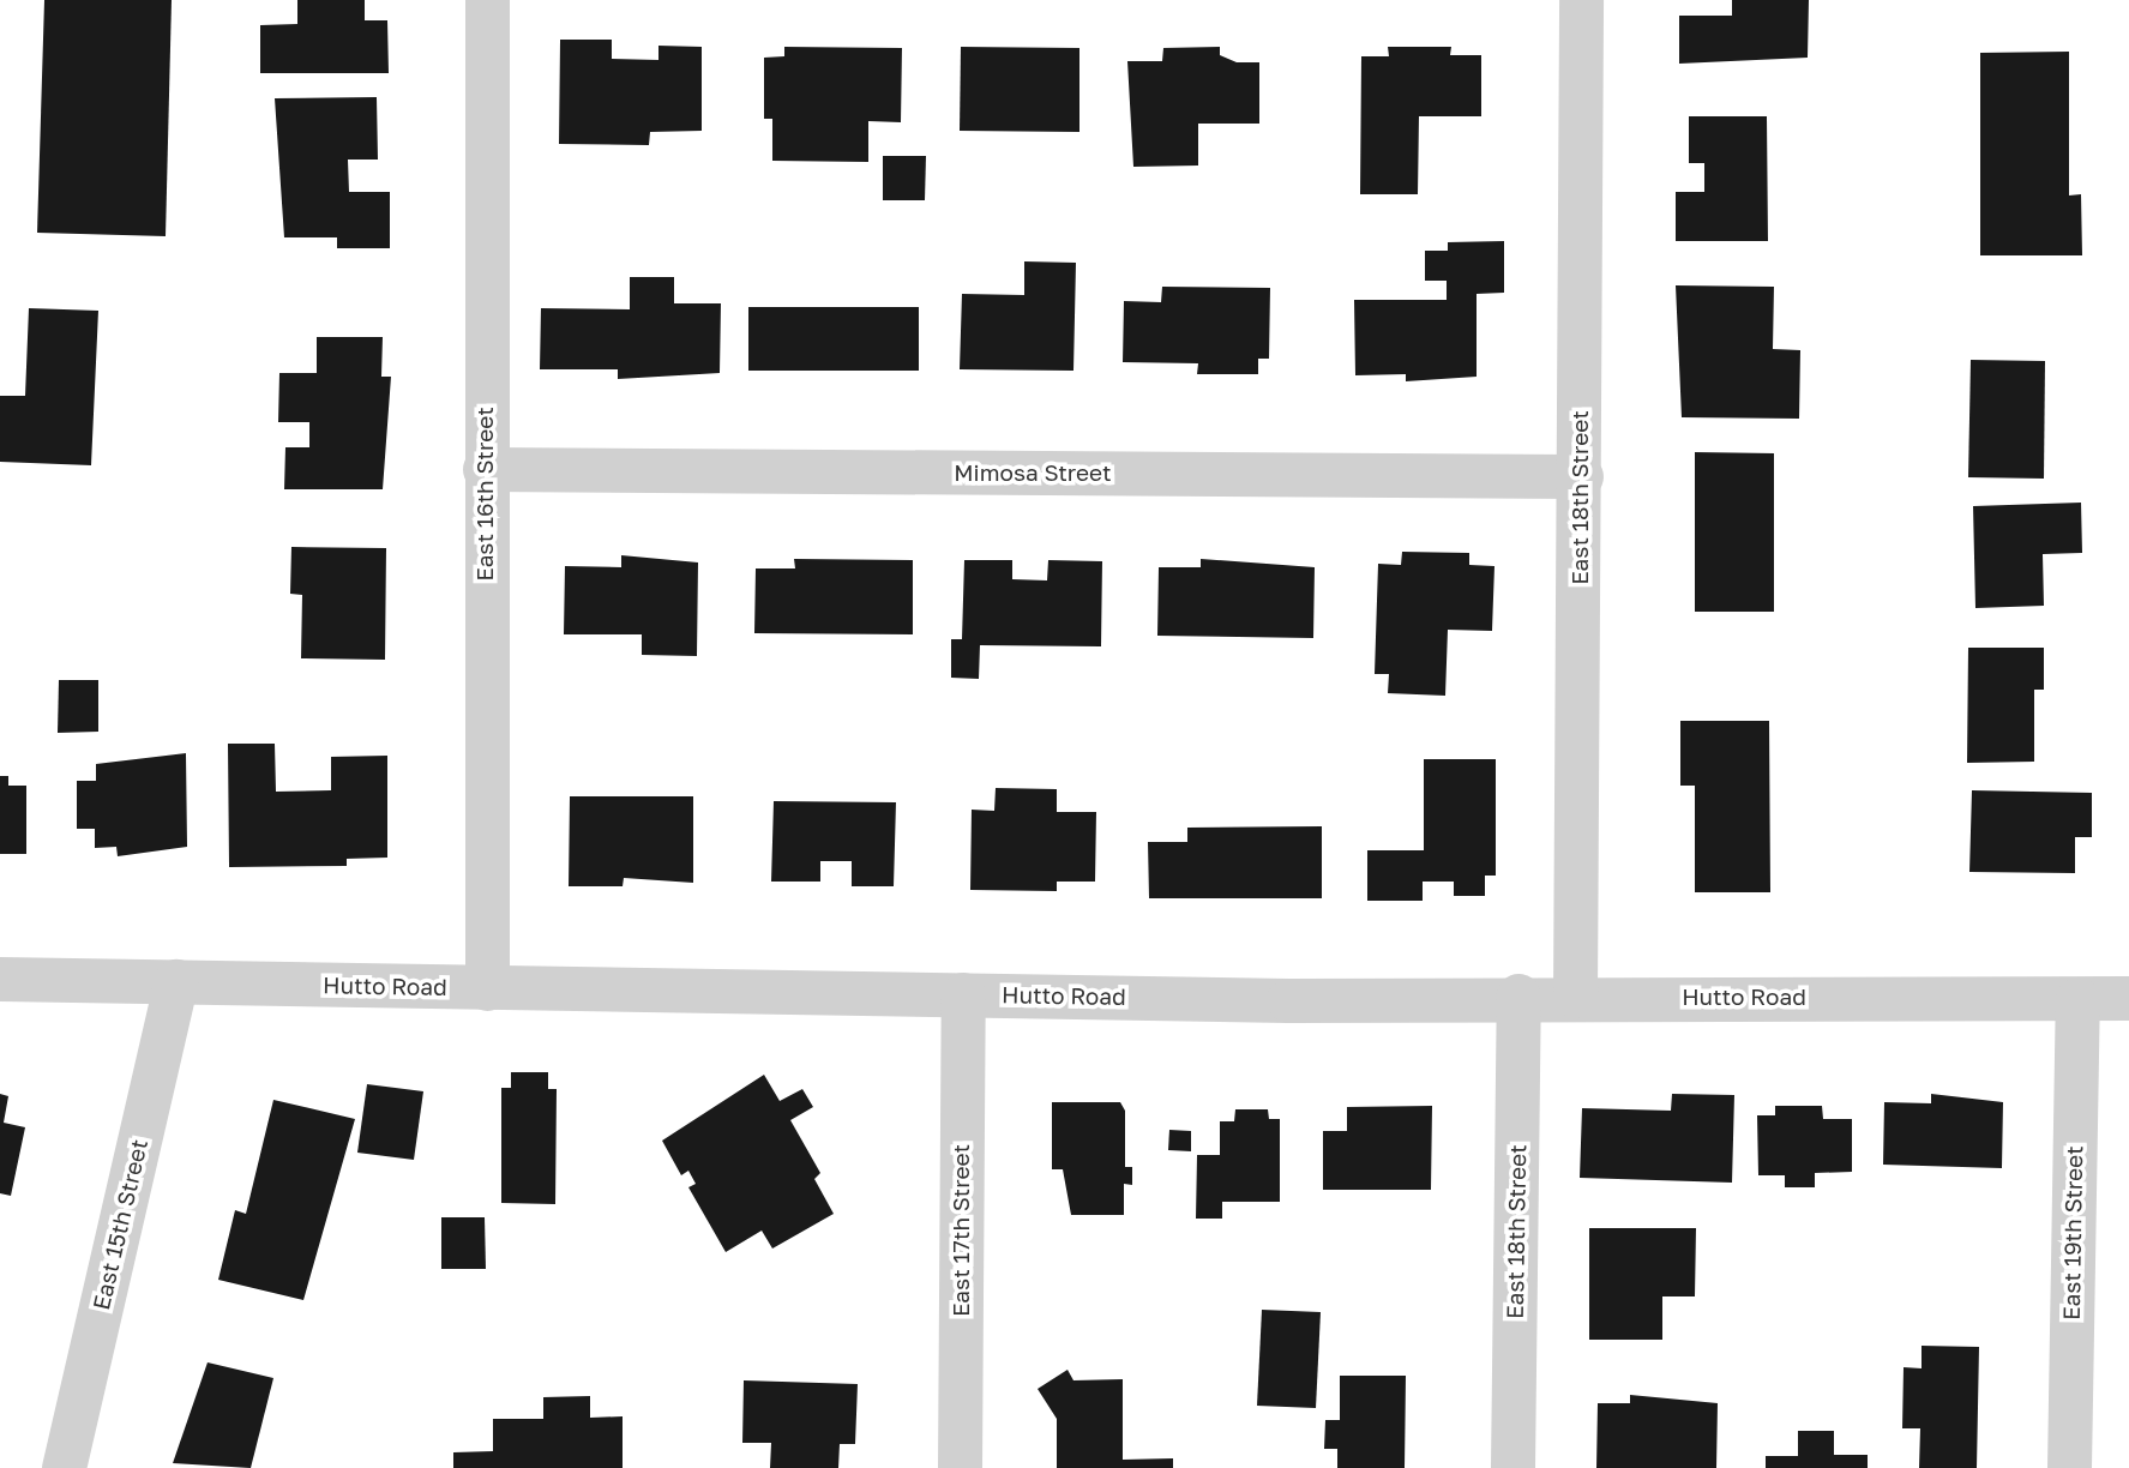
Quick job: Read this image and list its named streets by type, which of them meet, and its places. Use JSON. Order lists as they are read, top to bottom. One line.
{"streets":{"street":["Mimosa Street","East 16th Street","East 18th Street","Hutto Road","East 15th Street","East 17th Street","East 19th Street"]},"crossings":[["Mimosa Street","East 16th Street"],["Mimosa Street","East 18th Street"],["East 16th Street","Hutto Road"],["East 18th Street","Hutto Road"],["Hutto Road","East 15th Street"],["Hutto Road","East 17th Street"],["Hutto Road","East 19th Street"]]}
